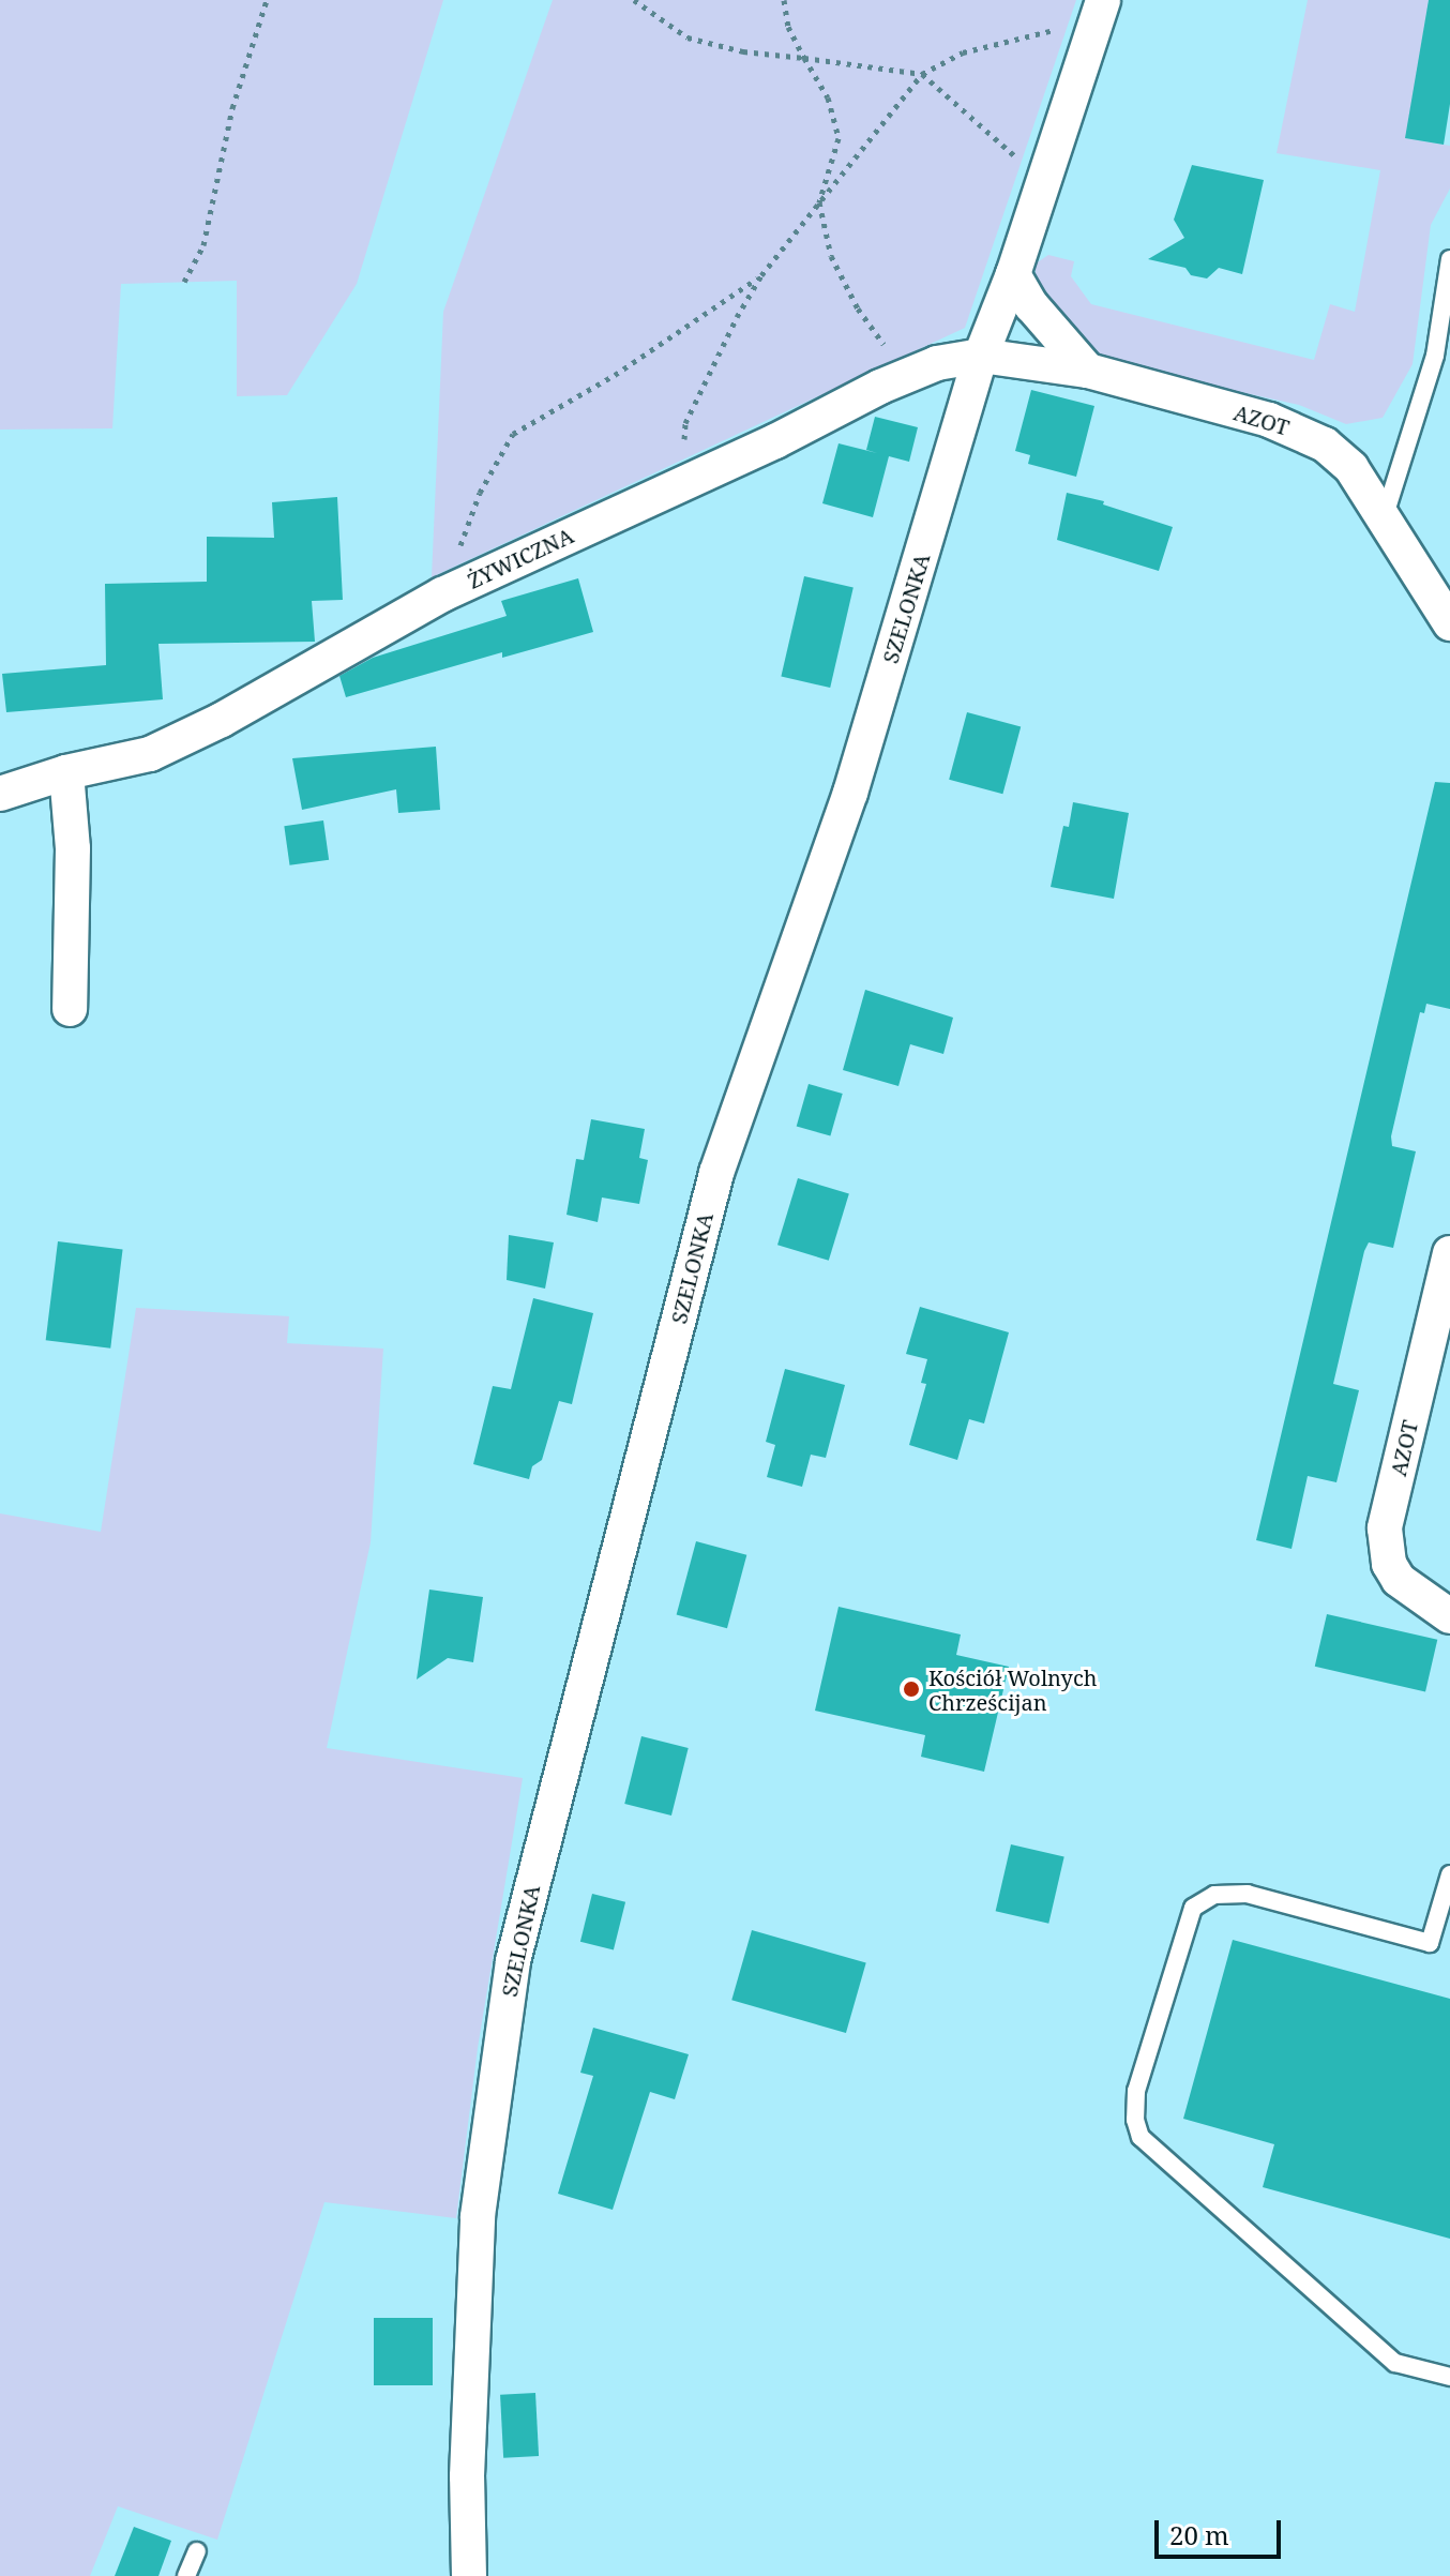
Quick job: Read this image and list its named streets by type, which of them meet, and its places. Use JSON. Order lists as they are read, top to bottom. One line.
{"streets":{"street":["AZOT","ŻYWICZNA","SZELONKA"]},"crossings":[["AZOT","ŻYWICZNA"],["AZOT","SZELONKA"],["ŻYWICZNA","SZELONKA"]],"places":["Kościół Wolnych Chrześcijan"],"scale_bar":"20 m"}
